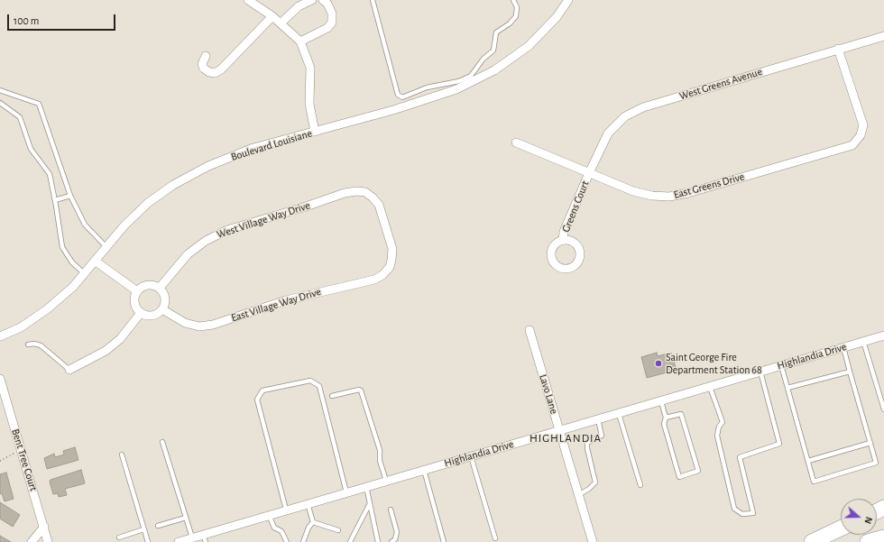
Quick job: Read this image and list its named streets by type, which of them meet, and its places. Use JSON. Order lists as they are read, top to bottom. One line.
{"streets":{"street":["West Greens Avenue","Boulevard Louisiane","East Greens Drive","Greens Court","West Village Way Drive","East Village Way Drive","Highlandia Drive","Lavo Lane","Bent Tree Court"]},"crossings":[["West Greens Avenue","East Greens Drive"],["West Greens Avenue","Greens Court"],["East Greens Drive","Greens Court"],["West Village Way Drive","East Village Way Drive"],["Highlandia Drive","Lavo Lane"]],"districts":["HIGHLANDIA"],"places":["Saint George Fire Department Station 68"],"scale_bar":"100 m","north":"right"}
